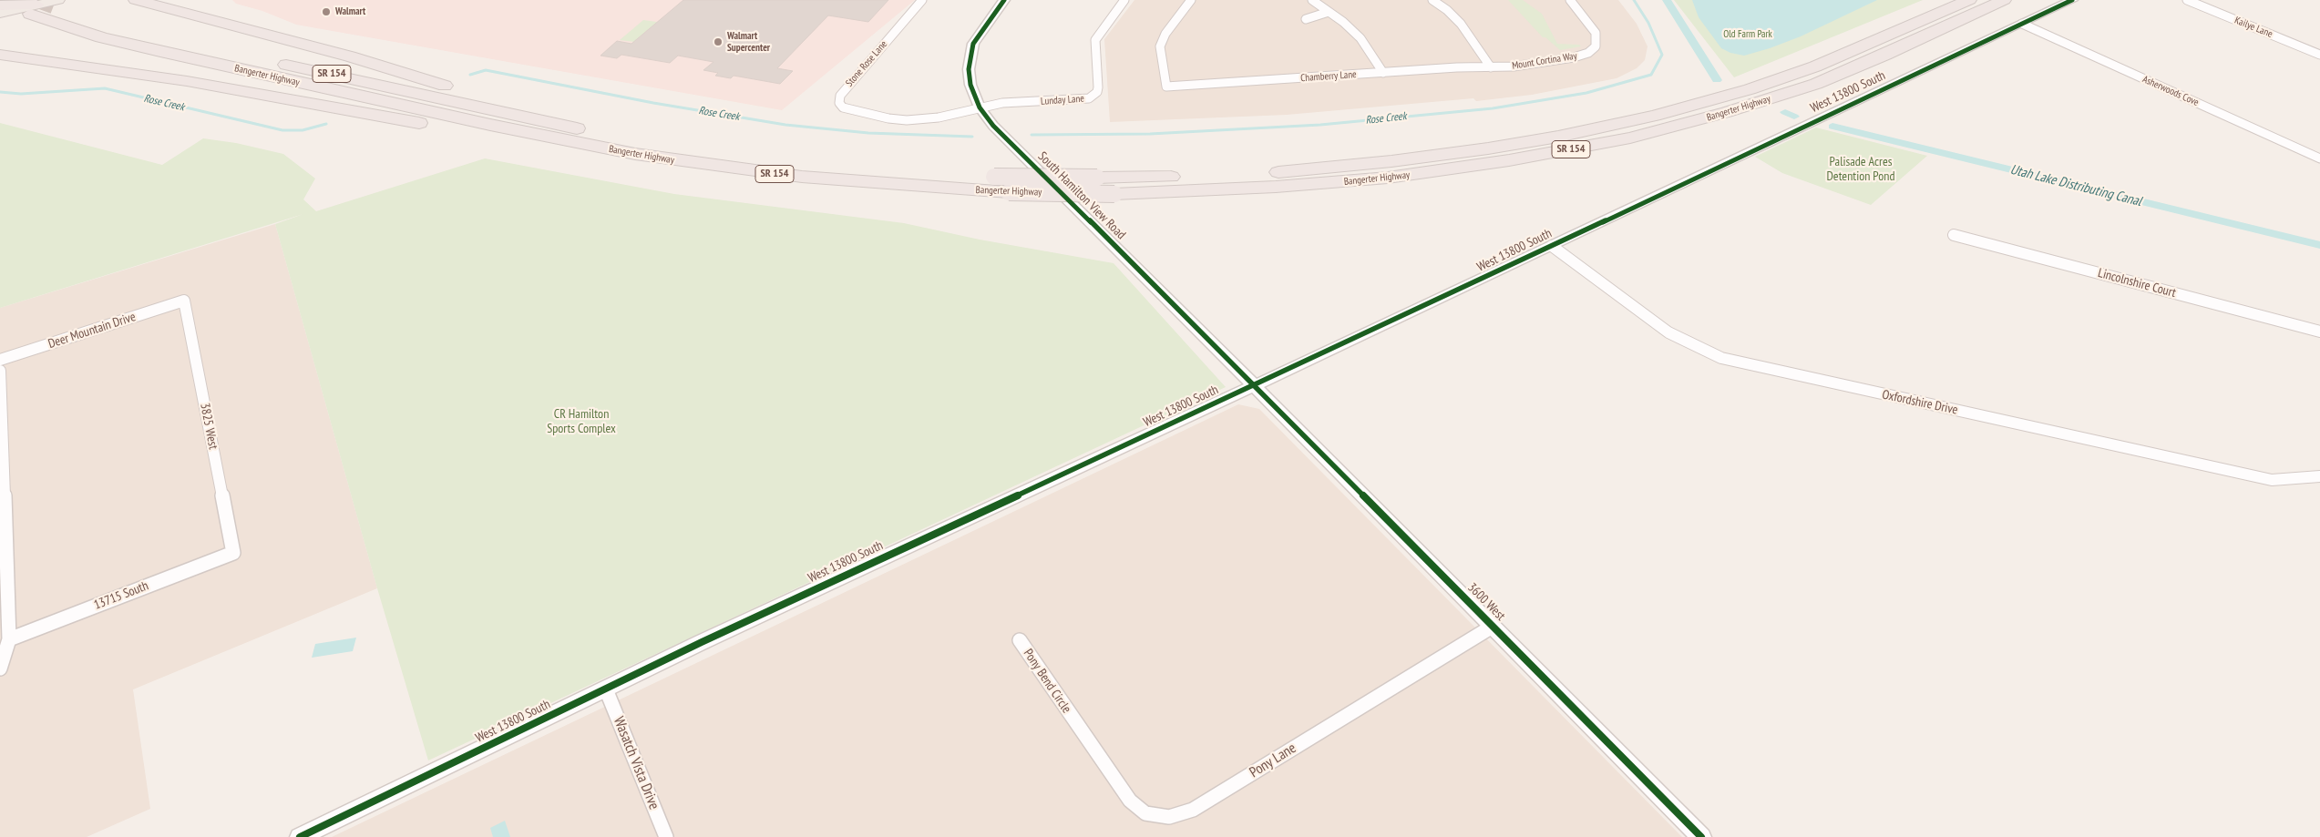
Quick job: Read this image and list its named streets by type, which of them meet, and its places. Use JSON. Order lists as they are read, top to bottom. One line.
{"streets":{"highway":["SR 154","Bangerter Highway"],"street":["Kailye Lane","Mount Cortina Way","Stone Rose Lane","Chamberry Lane","Asherwoods Cove","West 13800 South","Lunday Lane","South Hamilton View Road","Lincolnshire Court","Deer Mountain Drive","Oxfordshire Drive","3825 West","13715 South","3600 West","Pony Bend Circle","Pony Lane","Wasatch Vista Drive"]},"crossings":[["Mount Cortina Way","Chamberry Lane"],["Stone Rose Lane","Lunday Lane"],["Stone Rose Lane","South Hamilton View Road"],["Asherwoods Cove","West 13800 South"],["West 13800 South","South Hamilton View Road"],["West 13800 South","Oxfordshire Drive"],["West 13800 South","3600 West"],["West 13800 South","Wasatch Vista Drive"],["Lunday Lane","South Hamilton View Road"],["South Hamilton View Road","3600 West"],["Deer Mountain Drive","3825 West"],["3825 West","13715 South"],["3600 West","Pony Lane"],["Pony Bend Circle","Pony Lane"]],"water":["Rose Creek","Utah Lake Distributing Canal"],"parks":["Old Farm Park","Palisade Acres Detention Pond","CR Hamilton Sports Complex"],"places":["Walmart","Walmart Supercenter"]}
